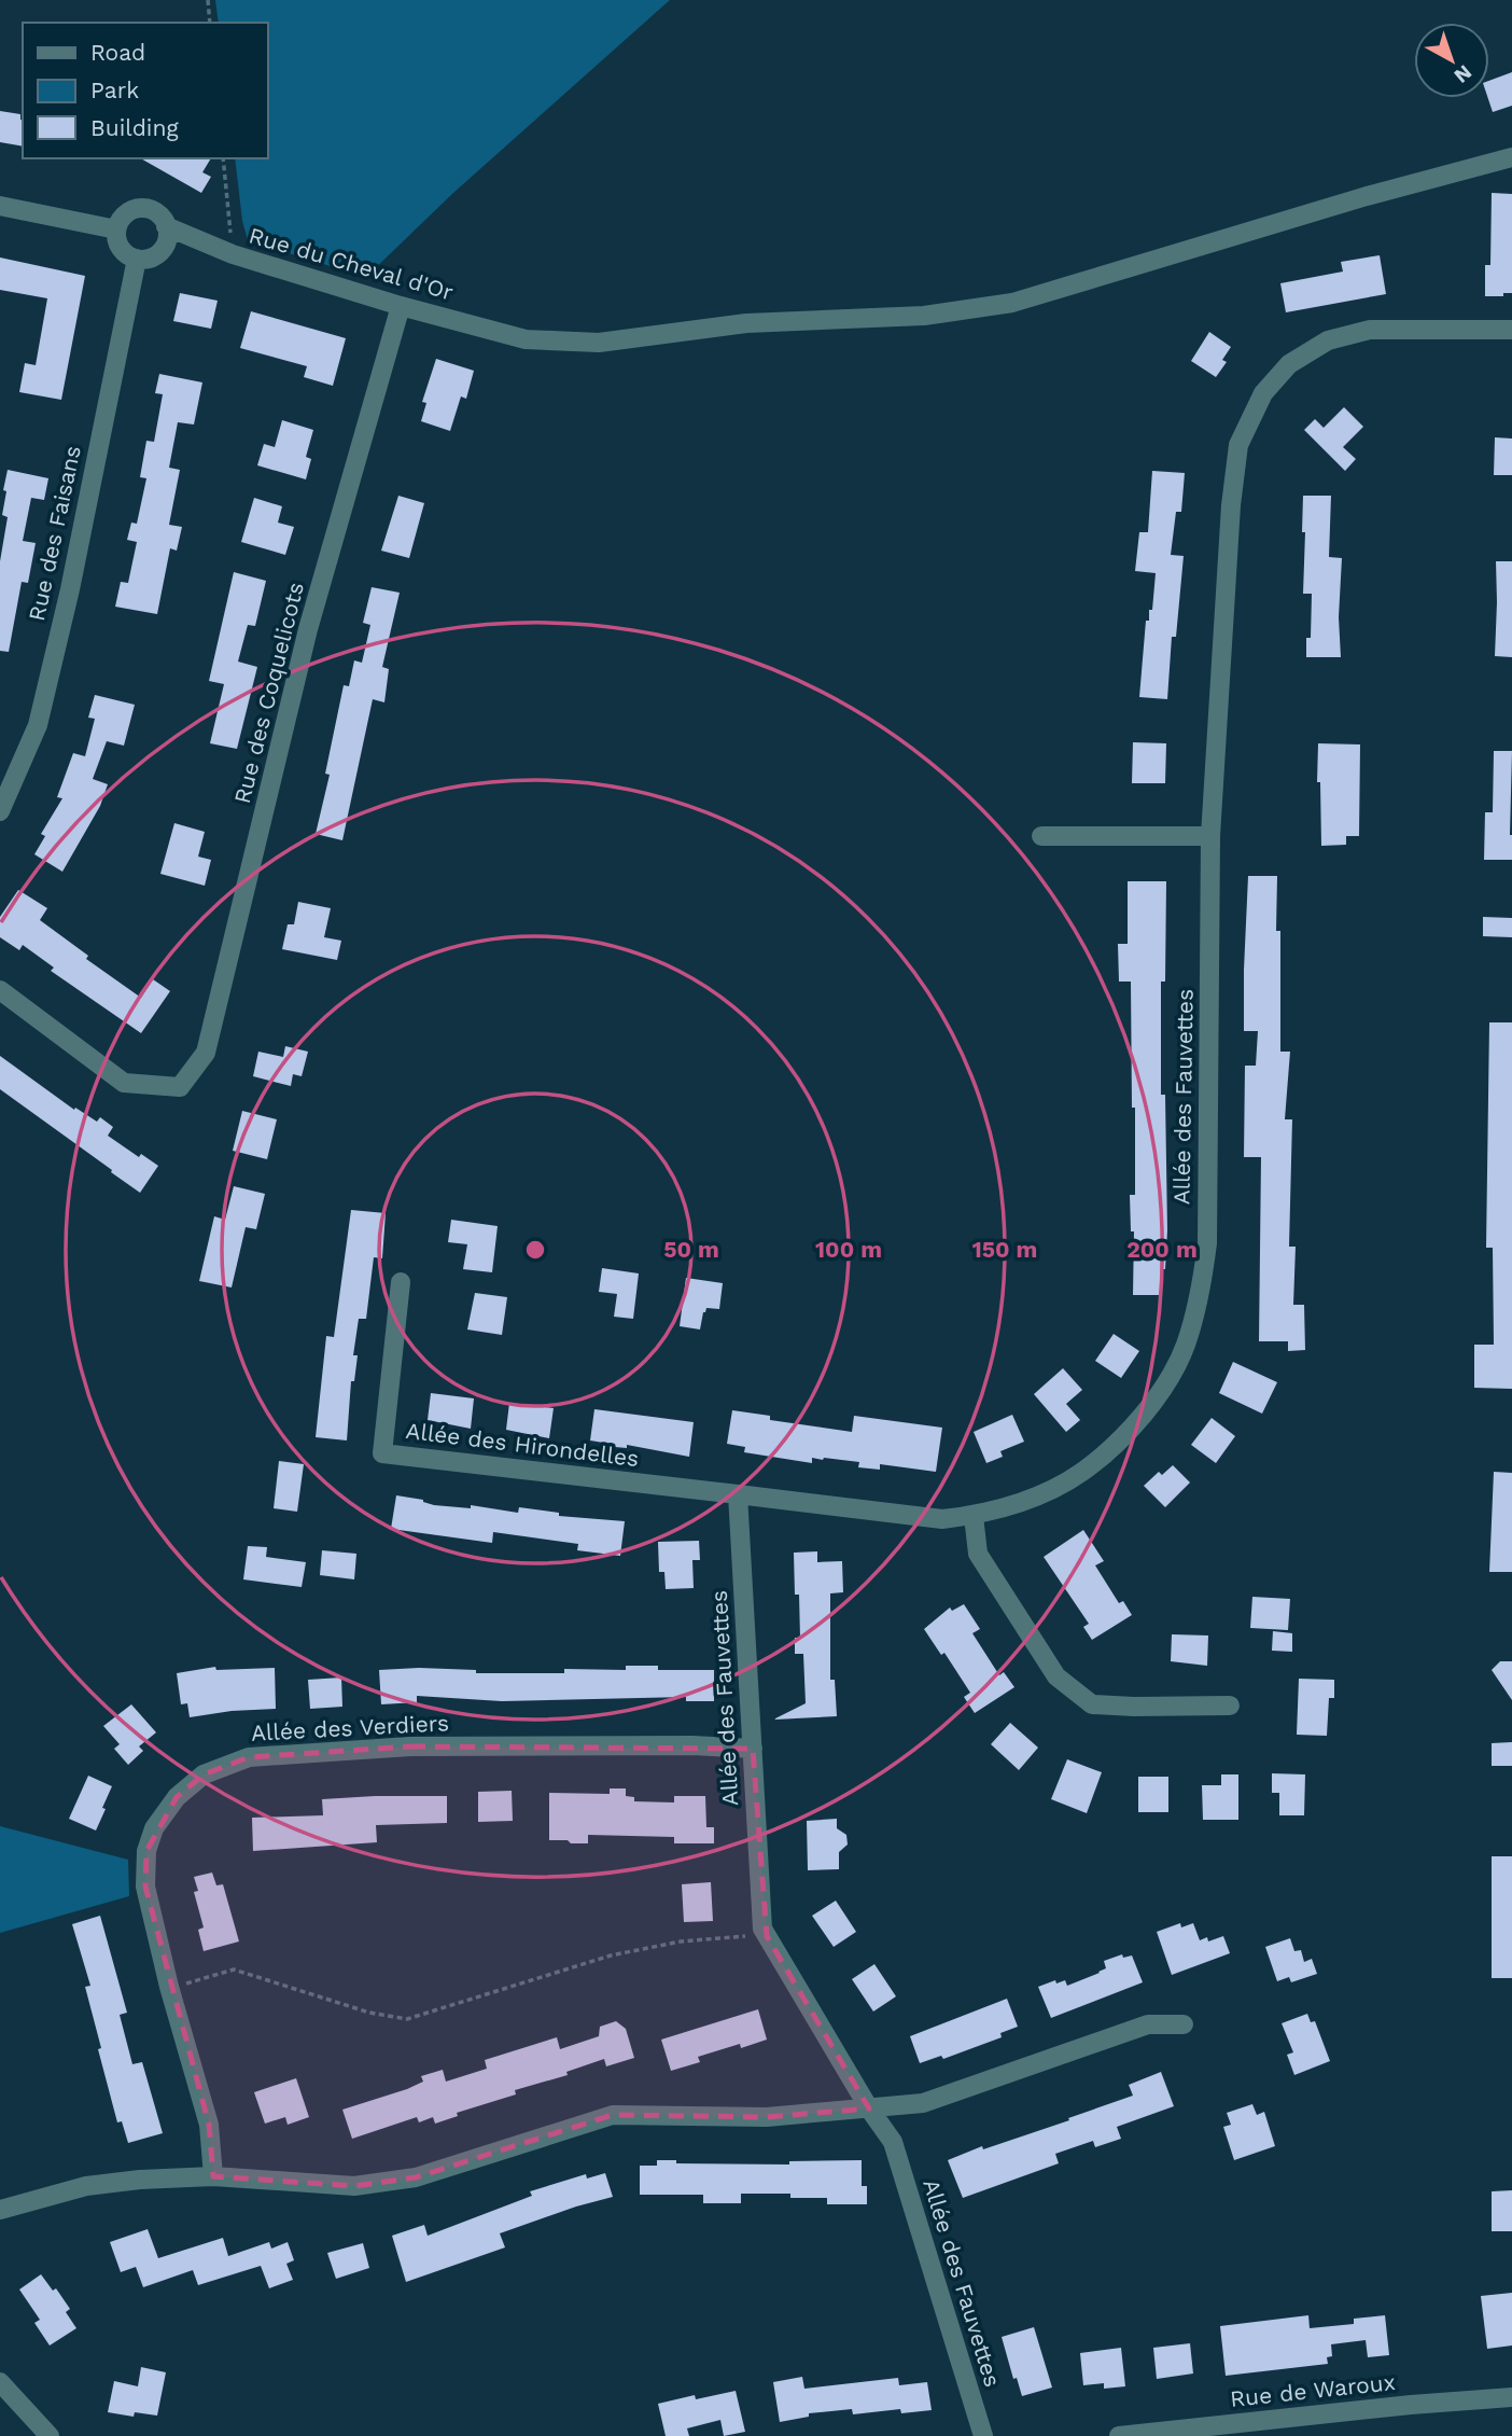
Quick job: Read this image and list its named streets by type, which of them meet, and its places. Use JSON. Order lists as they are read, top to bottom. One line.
{"streets":{"street":["Rue du Cheval d'Or","Rue des Faisans","Rue des Coquelicots","Allée des Fauvettes","Allée des Hirondelles","Allée des Verdiers","Rue de Waroux"]},"crossings":[["Rue du Cheval d'Or","Rue des Faisans"],["Rue du Cheval d'Or","Rue des Coquelicots"],["Allée des Fauvettes","Allée des Hirondelles"],["Allée des Fauvettes","Allée des Verdiers"]],"legend":["Road","Park","Building"],"north":"bottom right","rings":["50 m","100 m","150 m","200 m"]}
